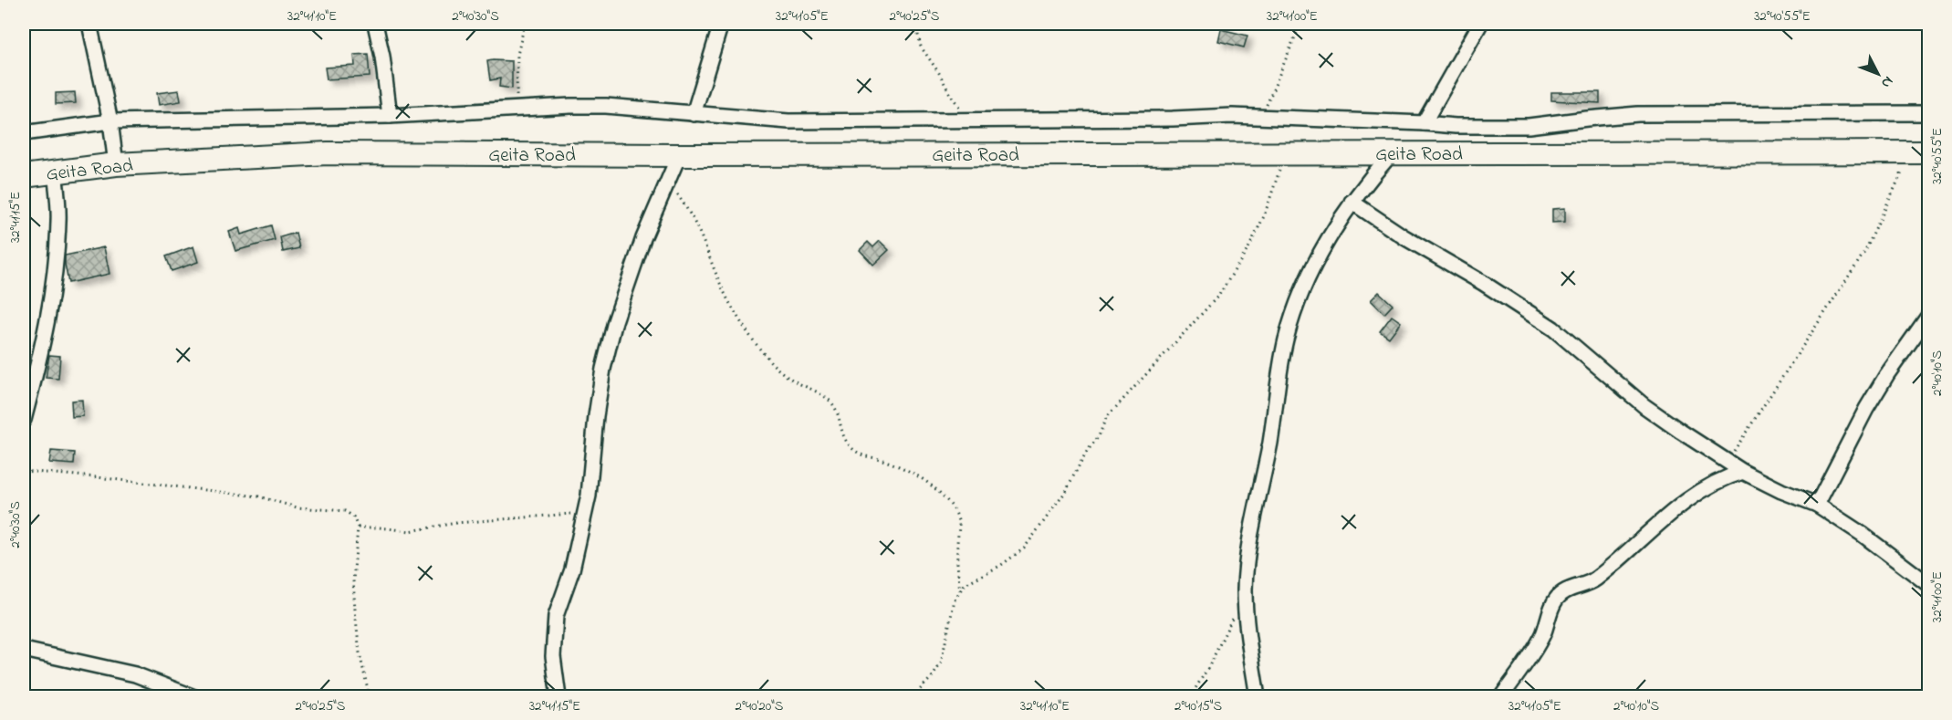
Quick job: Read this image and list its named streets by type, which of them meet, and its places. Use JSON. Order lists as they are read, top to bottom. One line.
{"streets":{"highway":["Geita Road"]},"north":"bottom right","coordinates":["32°41'10\"E","2°40'30\"S","32°41'05\"E","2°40'25\"S","32°41'00\"E","32°40'55\"E","32°41'15\"E","2°40'10\"S","2°40'20\"S","2°40'15\"S"]}
